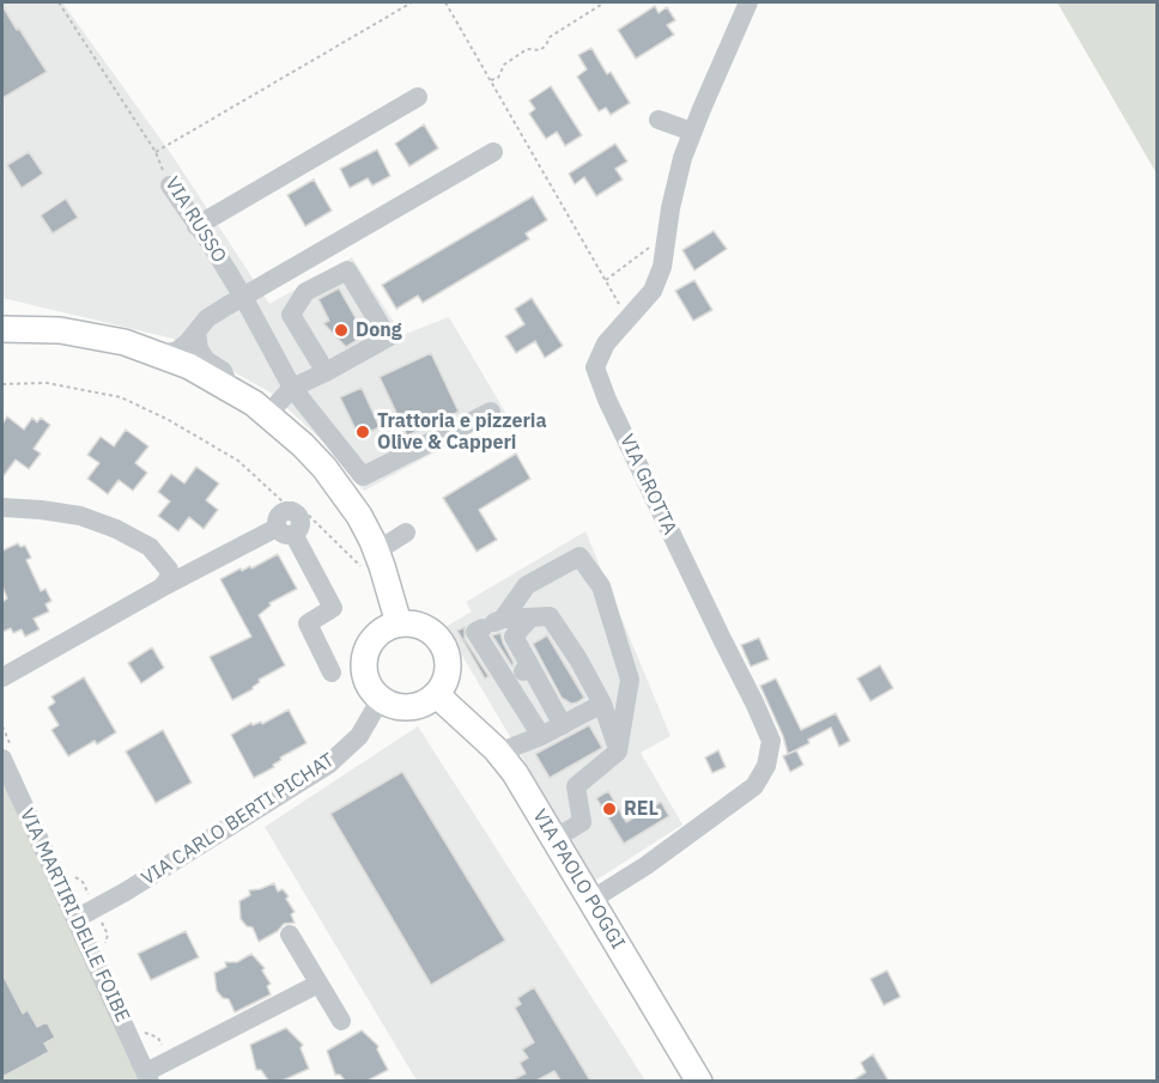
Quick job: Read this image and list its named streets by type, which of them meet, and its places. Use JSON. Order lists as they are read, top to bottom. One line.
{"streets":{"main road":["VIA PAOLO POGGI"],"street":["VIA RUSSO","VIA GROTTA","VIA CARLO BERTI PICHAT","VIA MARTIRI DELLE FOIBE"]},"crossings":[["VIA GROTTA","VIA PAOLO POGGI"],["VIA CARLO BERTI PICHAT","VIA PAOLO POGGI"],["VIA CARLO BERTI PICHAT","VIA MARTIRI DELLE FOIBE"]],"places":["Dong","Trattoria e pizzeria Olive & Capperi","REL"]}
